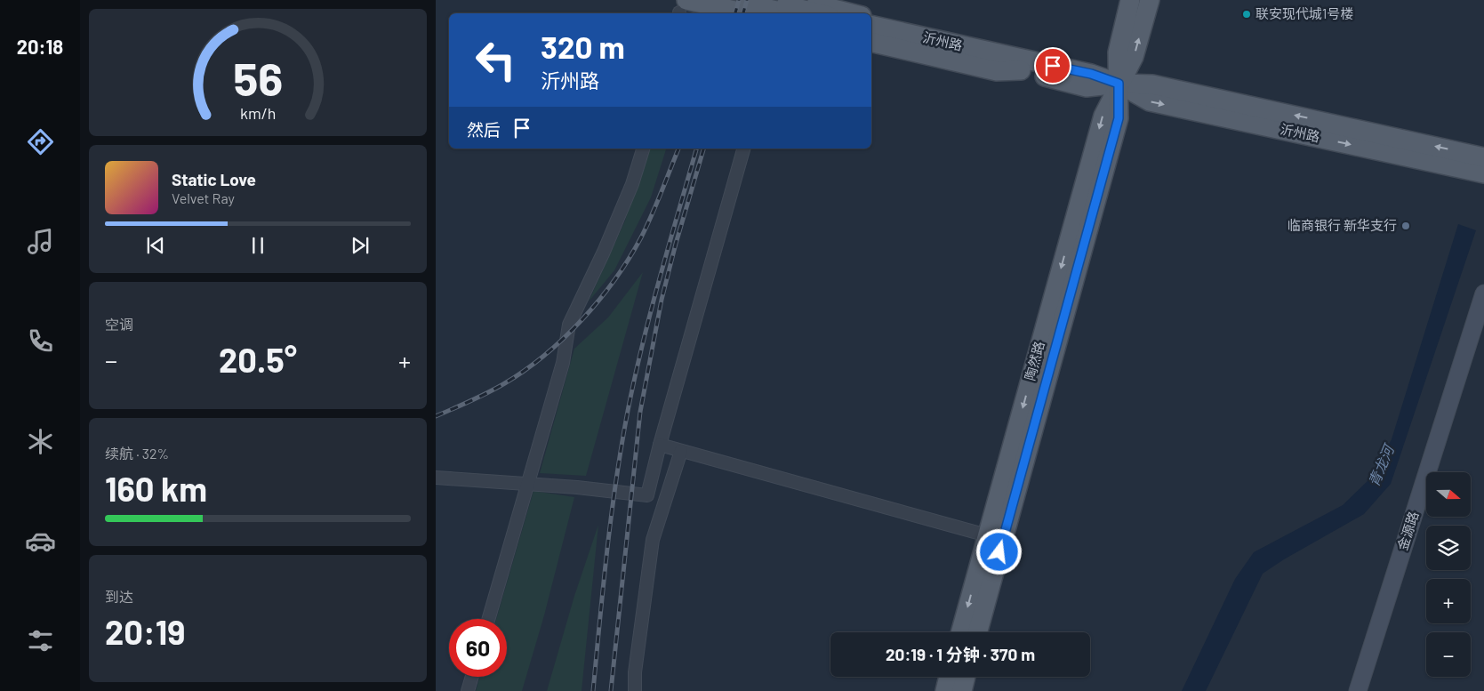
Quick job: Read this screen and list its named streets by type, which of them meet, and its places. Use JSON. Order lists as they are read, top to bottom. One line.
{"streets":{"main road":["沂州路","陶然路"],"street":["金源路"]},"crossings":[["沂州路","陶然路"]],"water":["青龙河"],"places":["联安现代城1号楼","临商银行 新华支行"],"north":"right","page":{"tabs":"20:18","turn":["320 m","沂州路"],"then":"然后","song":["Static Love","Velvet Ray"],"tile":["空调",["续航 · 32%","160 km"],["到达","20:19"]],"heat":["−","20.5°","+"],"map_buttons":["+","−"],"limit":"60","trip":"20:19 · 1 分钟 · 370 m","gauge":["56","km/h"]}}
